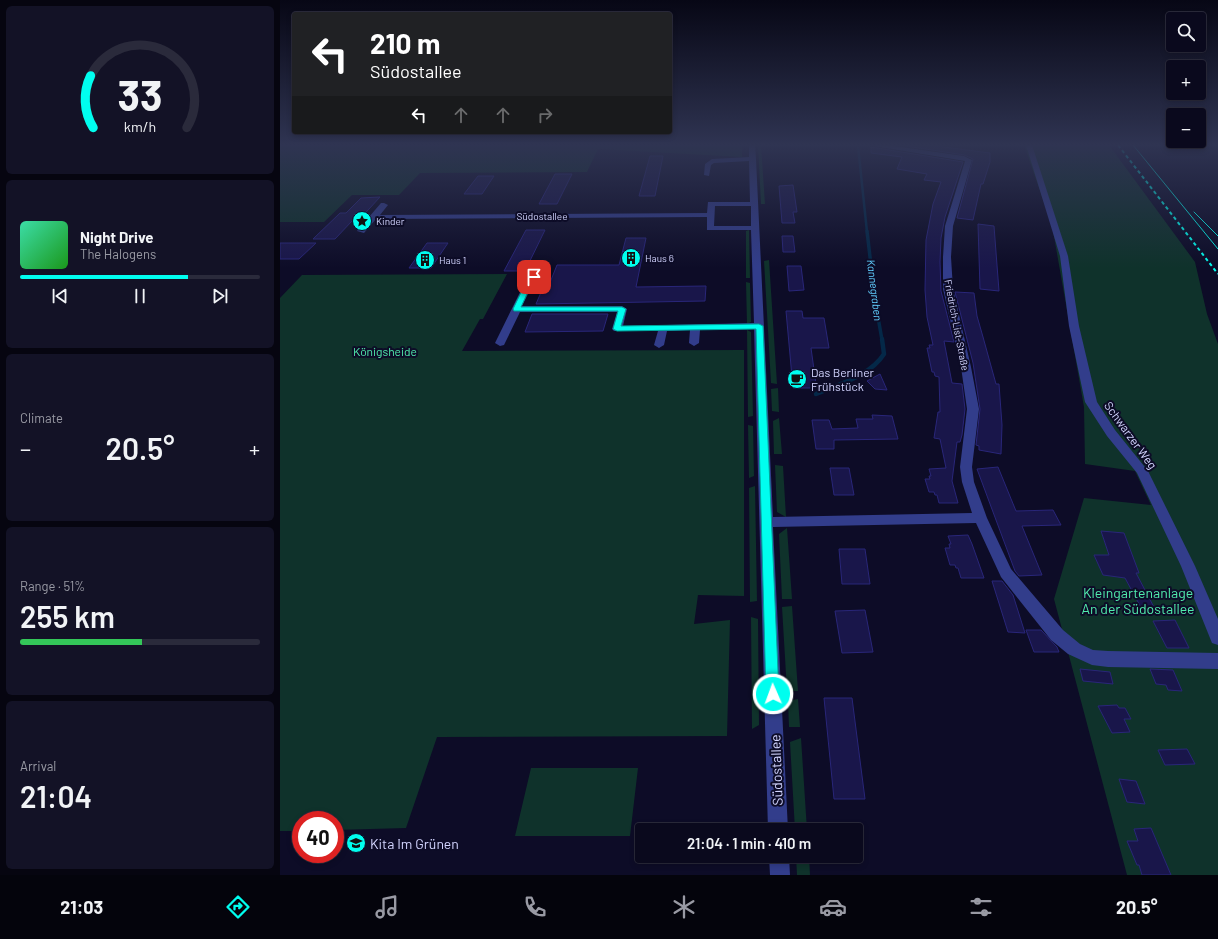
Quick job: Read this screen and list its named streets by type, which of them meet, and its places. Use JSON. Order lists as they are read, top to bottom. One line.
{"streets":{"street":["Südostallee","Friedrich-List-Straße","Schwarzer Weg"]},"water":["Kannegraben"],"parks":["Königsheide","Kleingartenanlage An der Südostallee"],"places":{"place":["Kinder"],"building":["Haus 6","Haus 1"],"cafe":["Das Berliner Frühstück"],"school or university":["Kita Im Grünen"]},"page":{"map_buttons":["+","−"],"turn":["210 m","Südostallee"],"song":["Night Drive","The Halogens"],"tile":["Climate",["Range · 51%","255 km"],["Arrival","21:04"]],"heat":["−","20.5°","+"],"limit":"40","trip":"21:04 · 1 min · 410 m","tabs":["21:03","20.5°"],"gauge":["33","km/h"]}}
